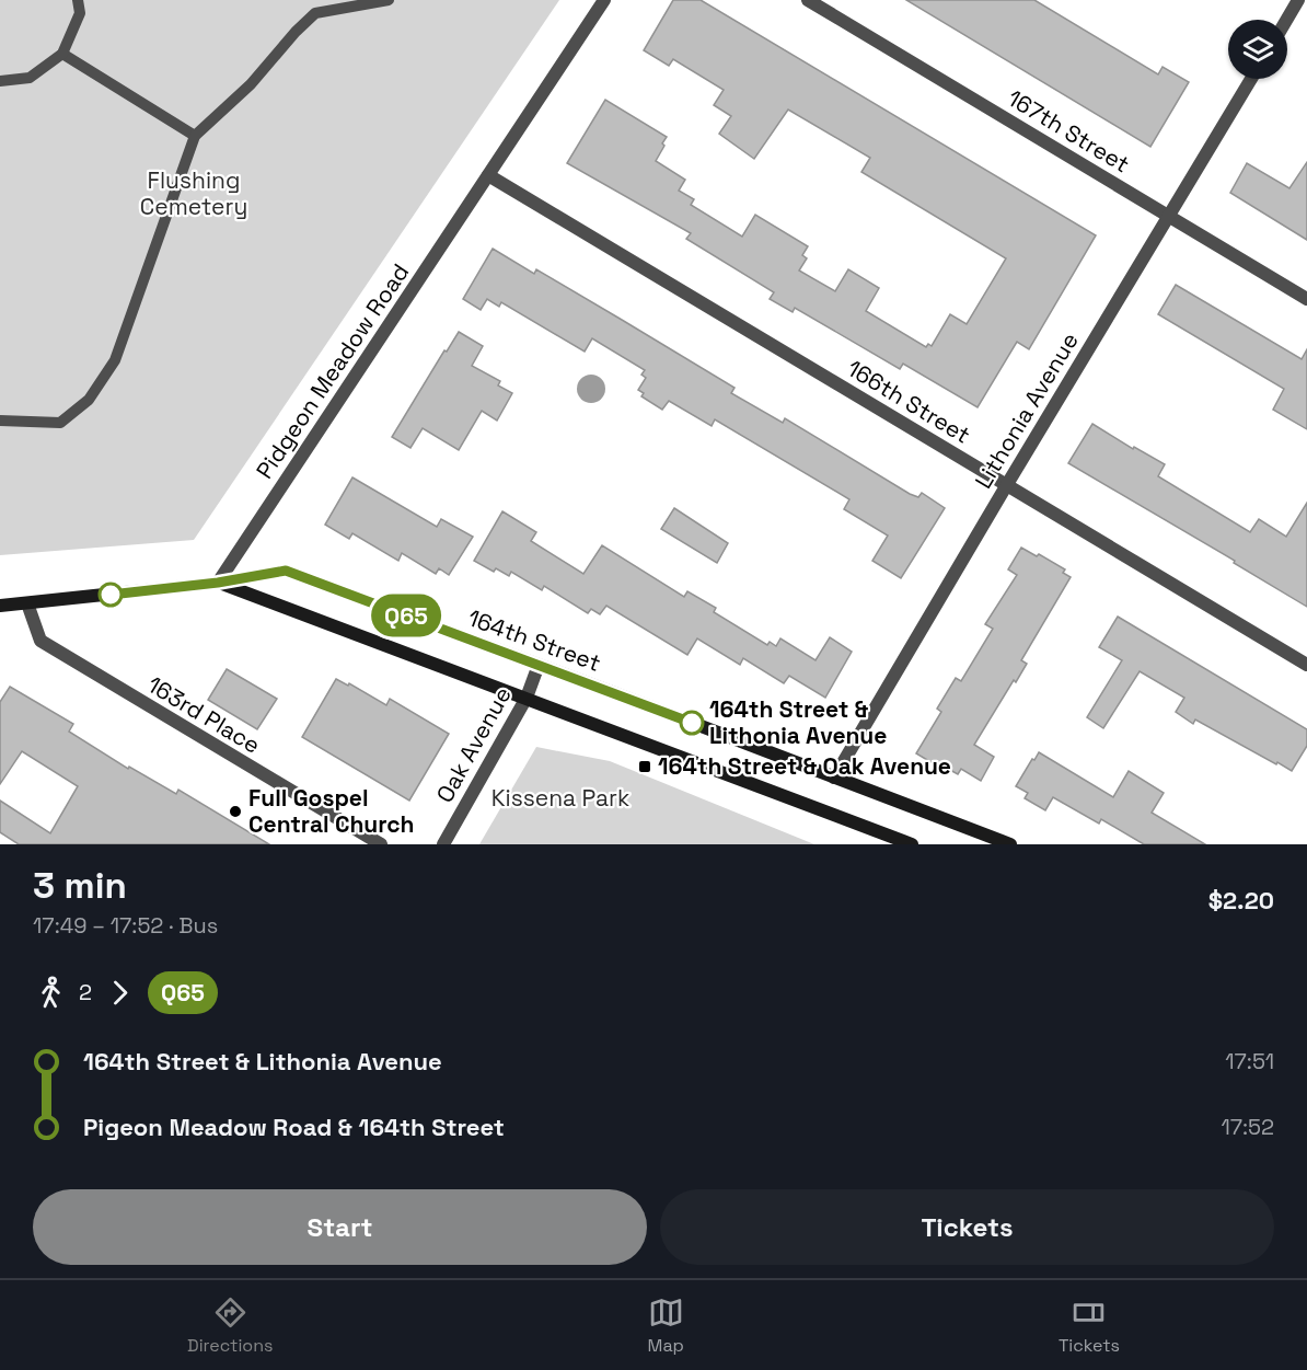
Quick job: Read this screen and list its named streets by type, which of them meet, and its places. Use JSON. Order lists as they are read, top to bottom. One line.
{"streets":{"street":["167th Street","Pidgeon Meadow Road","166th Street","Lithonia Avenue","164th Street","163rd Place","Oak Avenue"]},"crossings":[["167th Street","Lithonia Avenue"],["Pidgeon Meadow Road","166th Street"],["Pidgeon Meadow Road","164th Street"],["166th Street","Lithonia Avenue"],["Lithonia Avenue","164th Street"],["164th Street","Oak Avenue"]],"parks":["Flushing Cemetery","Kissena Park"],"places":{"other":["164th Street & Lithonia Avenue","Full Gospel Central Church"],"transit":["164th Street & Oak Avenue"]},"lines":["bus line Q65"],"page":{"on_map":"Q65","heading":["3 min","17:49 – 17:52 · Bus","$2.20"],"legs":["2","Q65"],"list":[{"name":"164th Street & Lithonia Avenue","value":"17:51"},{"name":"Pigeon Meadow Road & 164th Street","value":"17:52"}],"buttons":["Start","Tickets"],"tabs":["Directions","Map","Tickets"]}}
